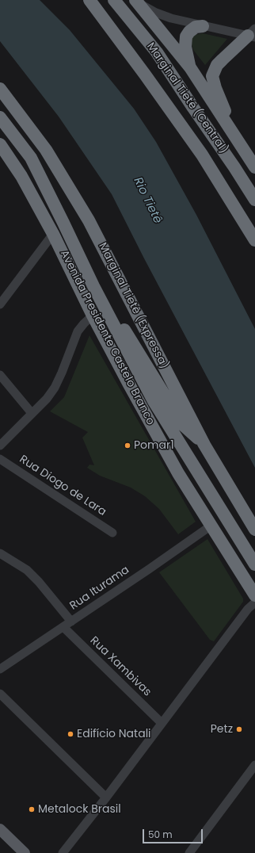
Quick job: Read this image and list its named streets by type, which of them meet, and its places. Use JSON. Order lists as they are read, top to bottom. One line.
{"streets":{"highway":["Marginal Tietê (Central)","Marginal Tietê (Expressa)","Avenida Presidente Castelo Branco"],"street":["Rua Diogo de Lara","Rua Iturama","Rua Xambivas"]},"crossings":[["Avenida Presidente Castelo Branco","Rua Iturama"],["Rua Iturama","Rua Xambivas"]],"water":["Rio Tietê"],"places":["Pomar1","Petz","Edifício Natali","Metalock Brasil"],"scale_bar":"50 m"}
